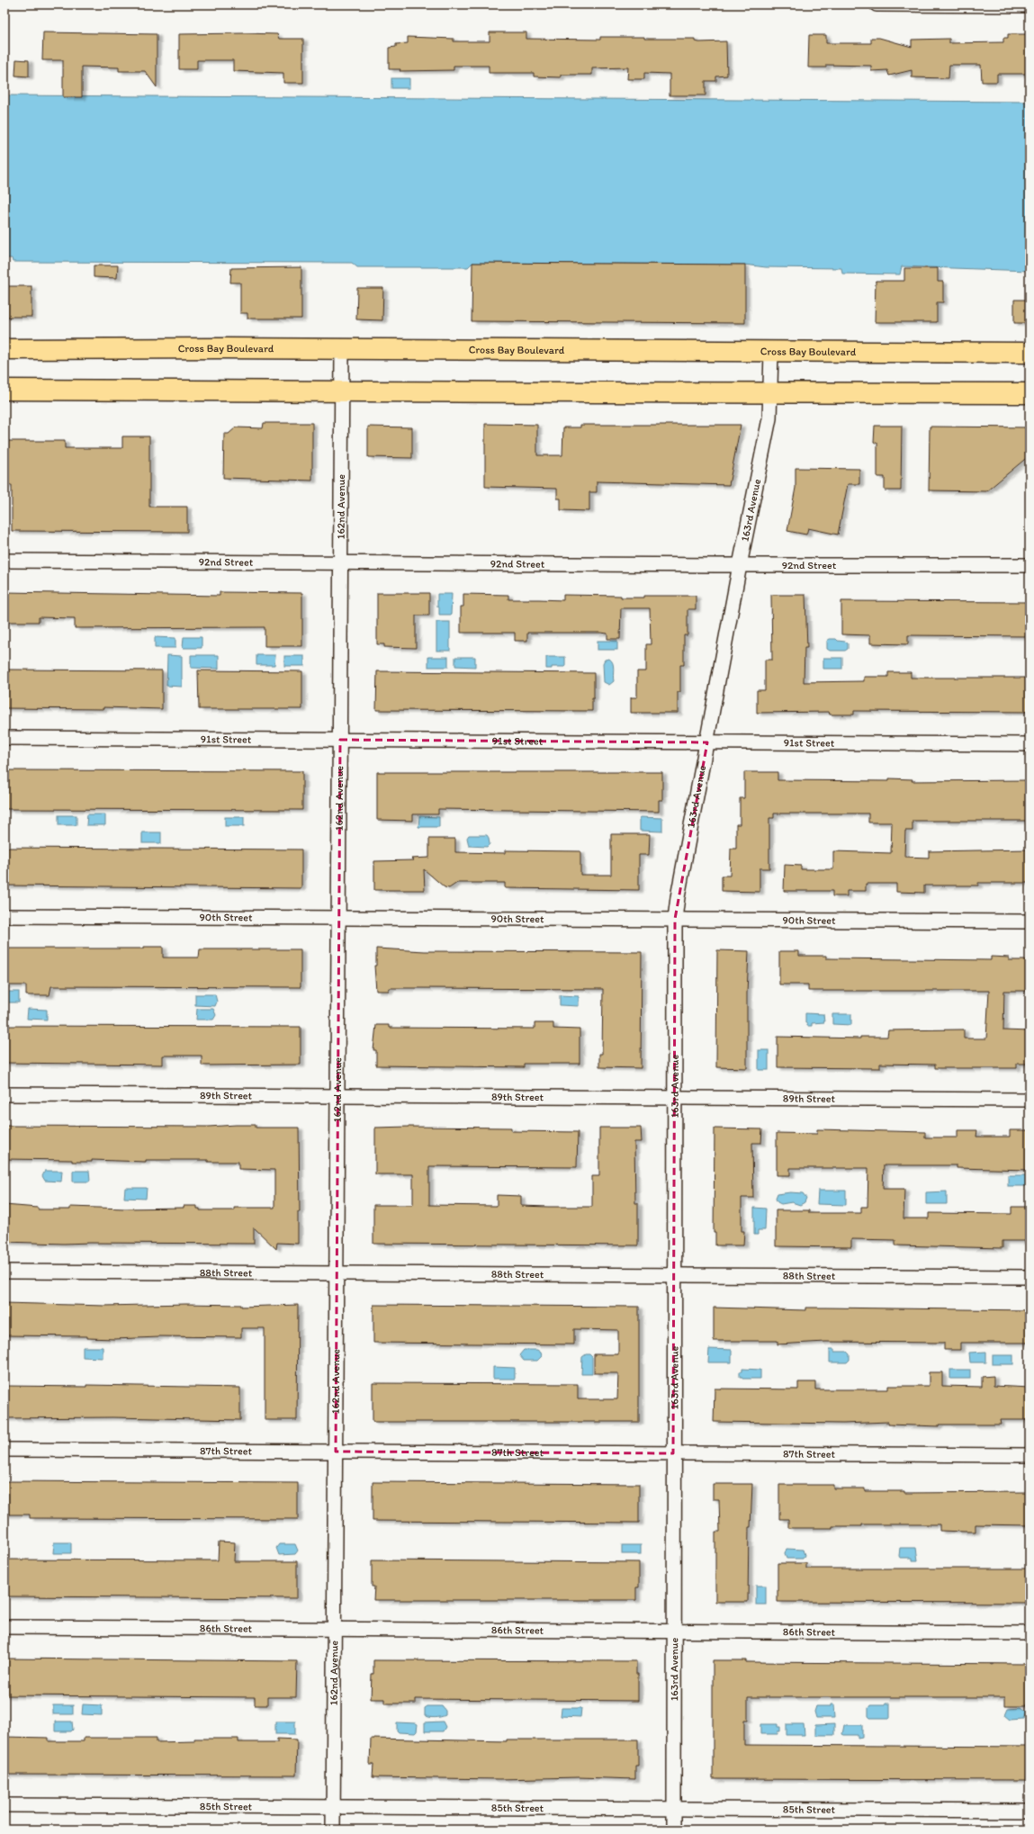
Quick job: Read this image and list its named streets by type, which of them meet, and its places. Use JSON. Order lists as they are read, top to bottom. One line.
{"streets":{"main road":["Cross Bay Boulevard"],"street":["162nd Avenue","163rd Avenue","92nd Street","91st Street","90th Street","89th Street","88th Street","87th Street","86th Street","85th Street"]},"crossings":[["Cross Bay Boulevard","162nd Avenue"],["Cross Bay Boulevard","163rd Avenue"],["162nd Avenue","92nd Street"],["162nd Avenue","91st Street"],["162nd Avenue","90th Street"],["162nd Avenue","89th Street"],["162nd Avenue","88th Street"],["162nd Avenue","87th Street"],["162nd Avenue","86th Street"],["162nd Avenue","85th Street"],["163rd Avenue","92nd Street"],["163rd Avenue","91st Street"],["163rd Avenue","90th Street"],["163rd Avenue","89th Street"],["163rd Avenue","88th Street"],["163rd Avenue","87th Street"],["163rd Avenue","86th Street"],["163rd Avenue","85th Street"]]}
